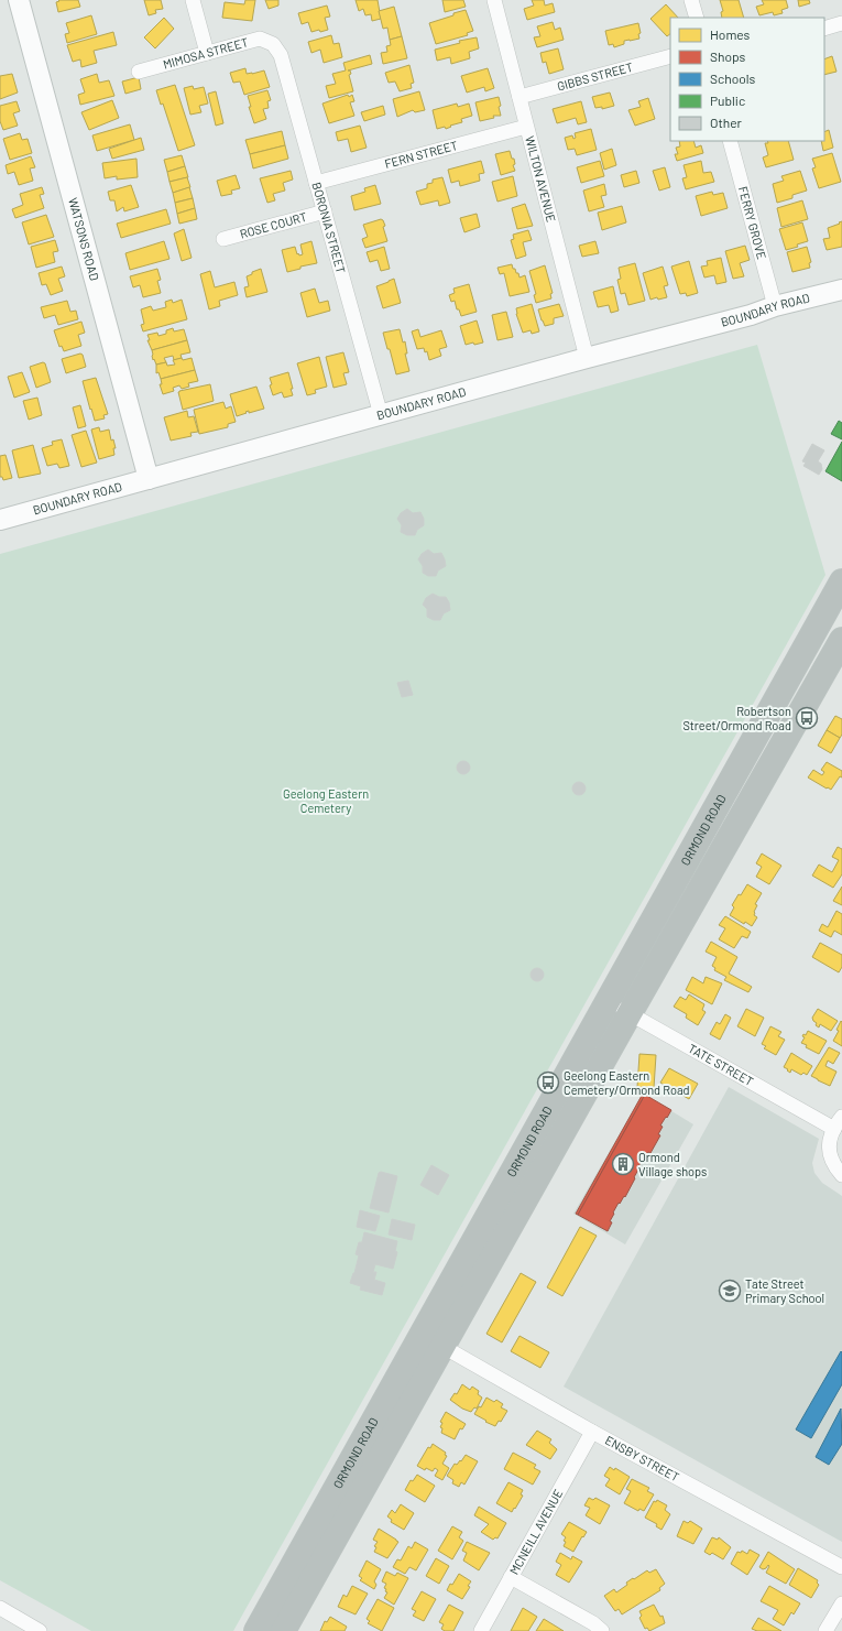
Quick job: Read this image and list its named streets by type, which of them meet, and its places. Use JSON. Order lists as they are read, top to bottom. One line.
{"streets":{"highway":["ORMOND ROAD"],"main road":["WATSONS ROAD","BOUNDARY ROAD"],"street":["MIMOSA STREET","GIBBS STREET","FERN STREET","WILTON AVENUE","FERRY GROVE","ROSE COURT","BORONIA STREET","TATE STREET","ENSBY STREET","MCNEILL AVENUE"]},"crossings":[["MIMOSA STREET","BORONIA STREET"],["GIBBS STREET","WILTON AVENUE"],["FERN STREET","WILTON AVENUE"],["FERN STREET","BORONIA STREET"],["WILTON AVENUE","BOUNDARY ROAD"],["FERRY GROVE","BOUNDARY ROAD"],["ROSE COURT","BORONIA STREET"],["BORONIA STREET","BOUNDARY ROAD"],["WATSONS ROAD","BOUNDARY ROAD"],["ORMOND ROAD","TATE STREET"],["ORMOND ROAD","ENSBY STREET"],["ENSBY STREET","MCNEILL AVENUE"]],"parks":["Geelong Eastern Cemetery"],"places":{"bus stop":["Robertson Street/Ormond Road","Geelong Eastern Cemetery/Ormond Road"],"building":["Ormond Village shops"],"school or university":["Tate Street Primary School"]},"legend":["Homes","Shops","Schools","Public","Other"]}
